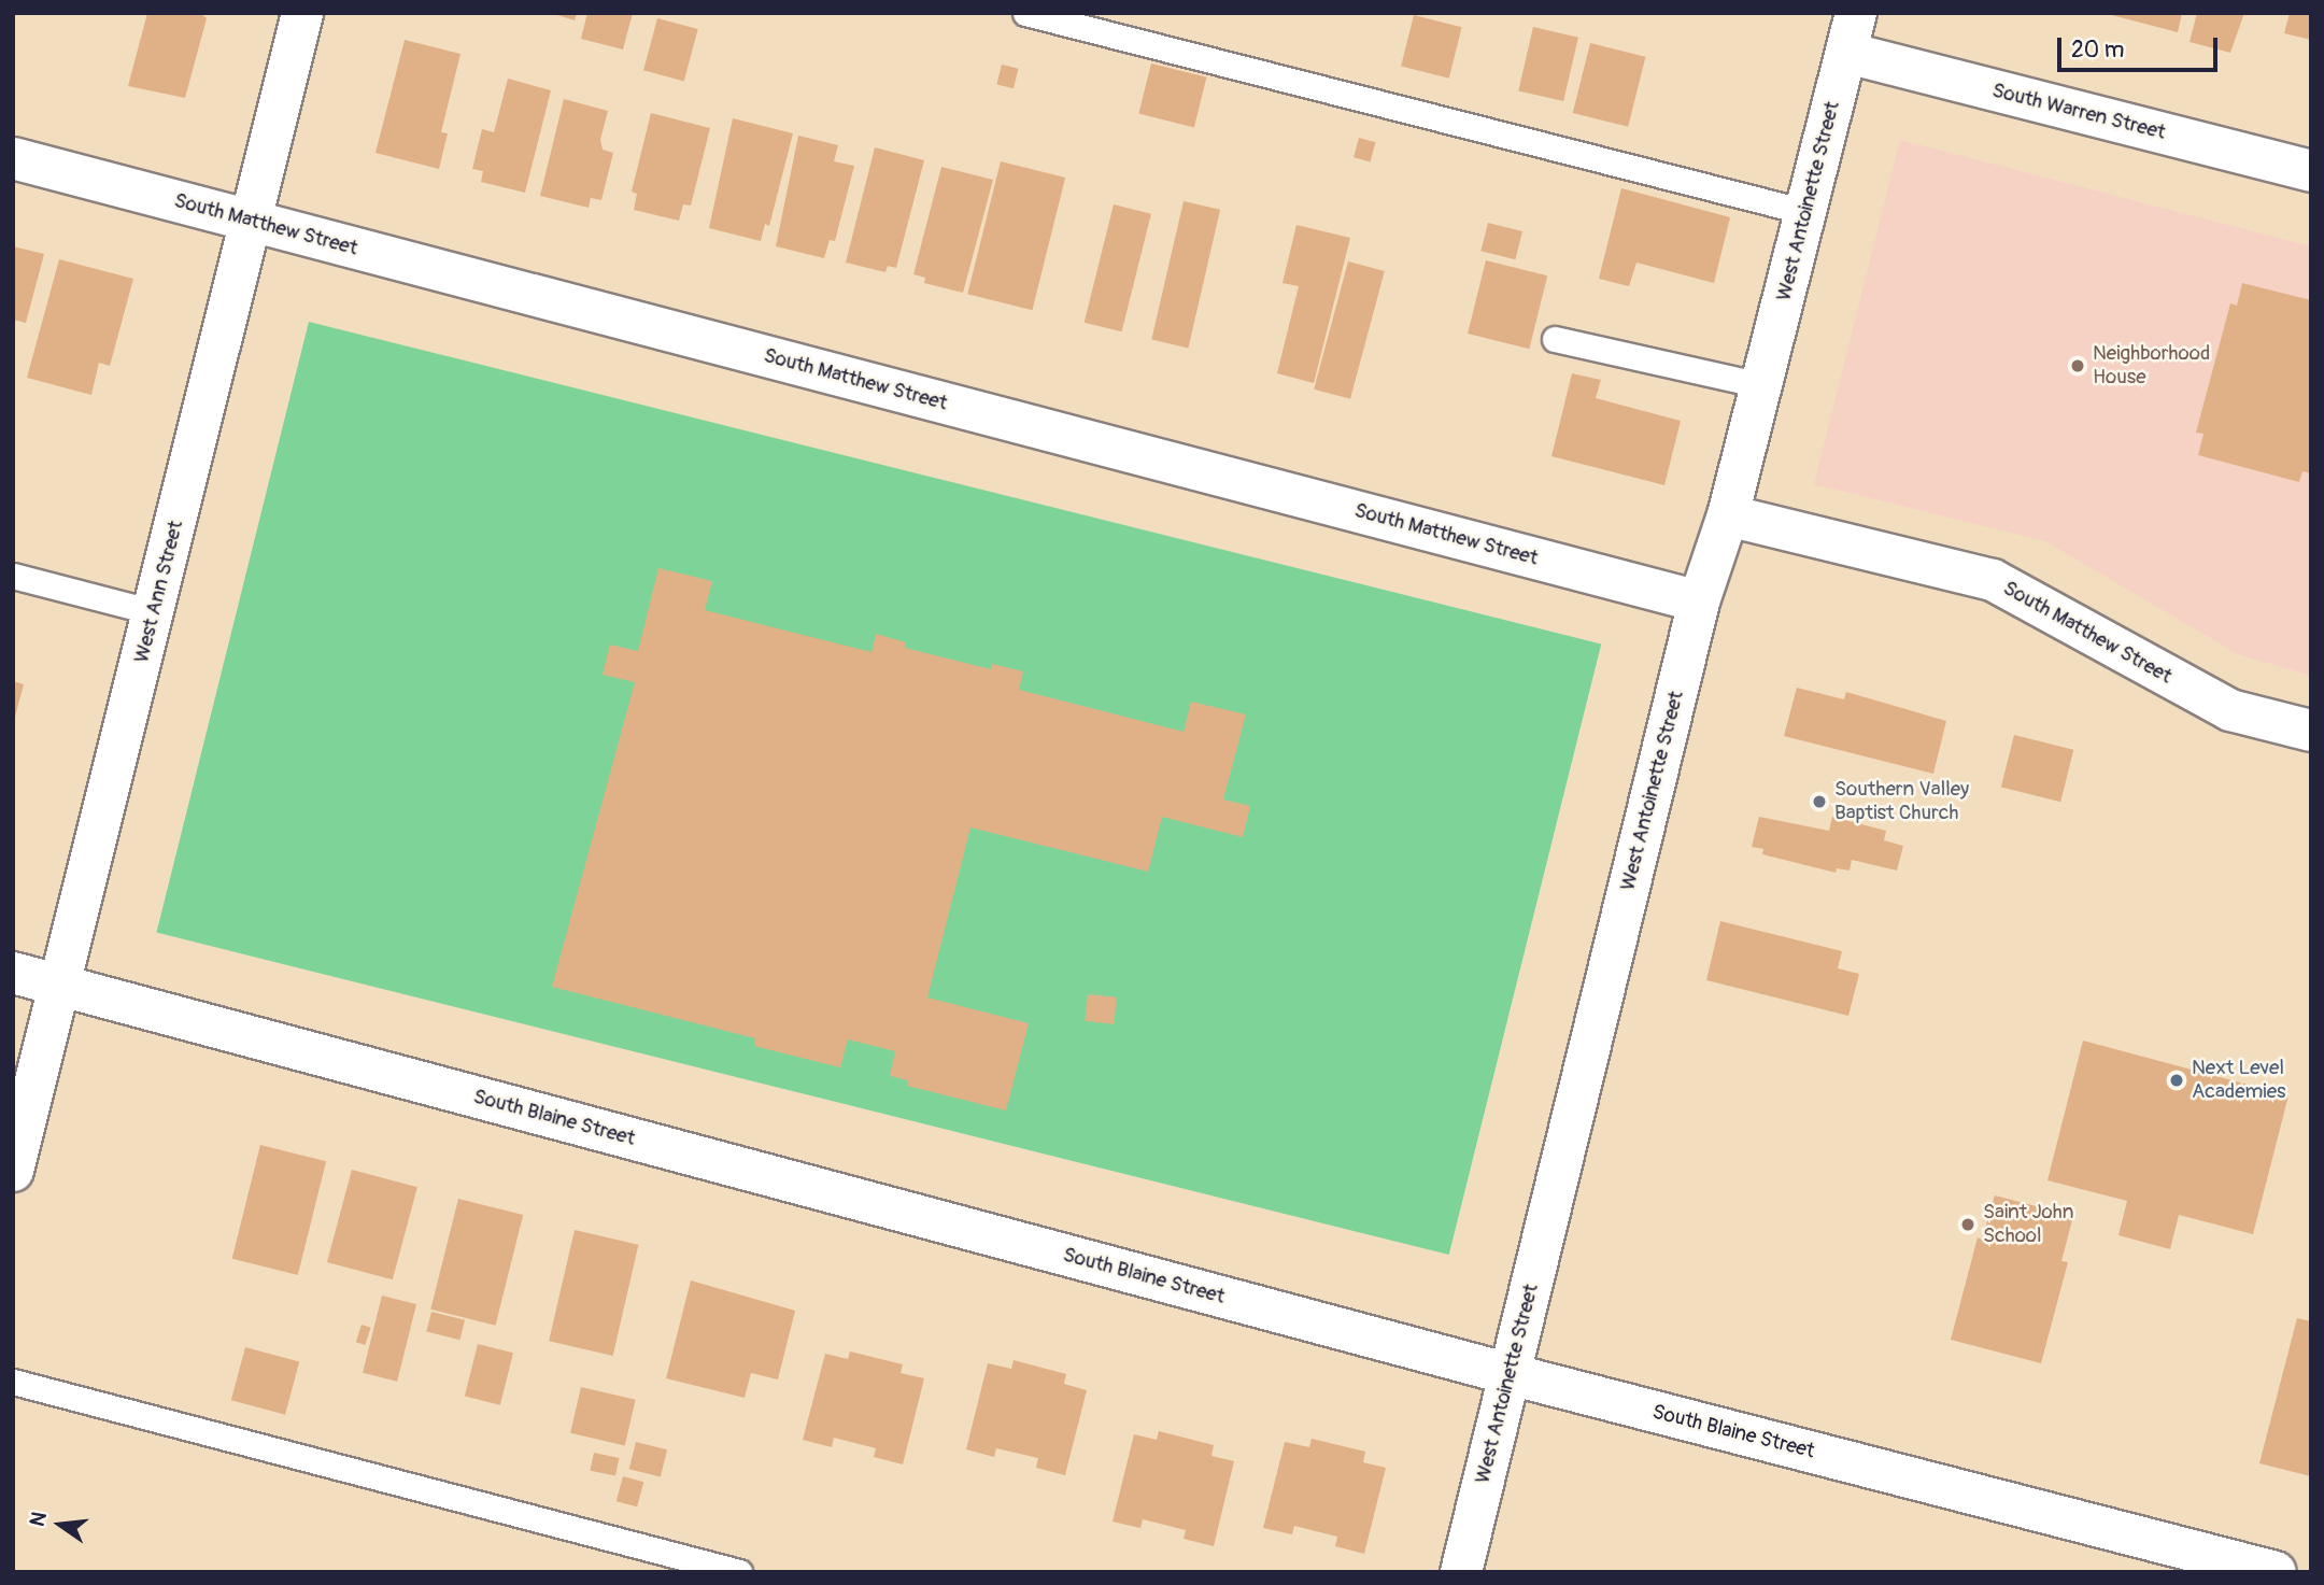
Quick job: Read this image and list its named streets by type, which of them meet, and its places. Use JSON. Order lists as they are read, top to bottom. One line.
{"streets":{"street":["South Warren Street","West Antoinette Street","South Matthew Street","West Ann Street","South Blaine Street"]},"crossings":[["South Warren Street","West Antoinette Street"],["West Antoinette Street","South Matthew Street"],["West Antoinette Street","South Blaine Street"],["South Matthew Street","West Ann Street"],["West Ann Street","South Blaine Street"]],"places":["Neighborhood House","Southern Valley Baptist Church","Next Level Academies","Saint John School"],"scale_bar":"20 m","north":"left"}
